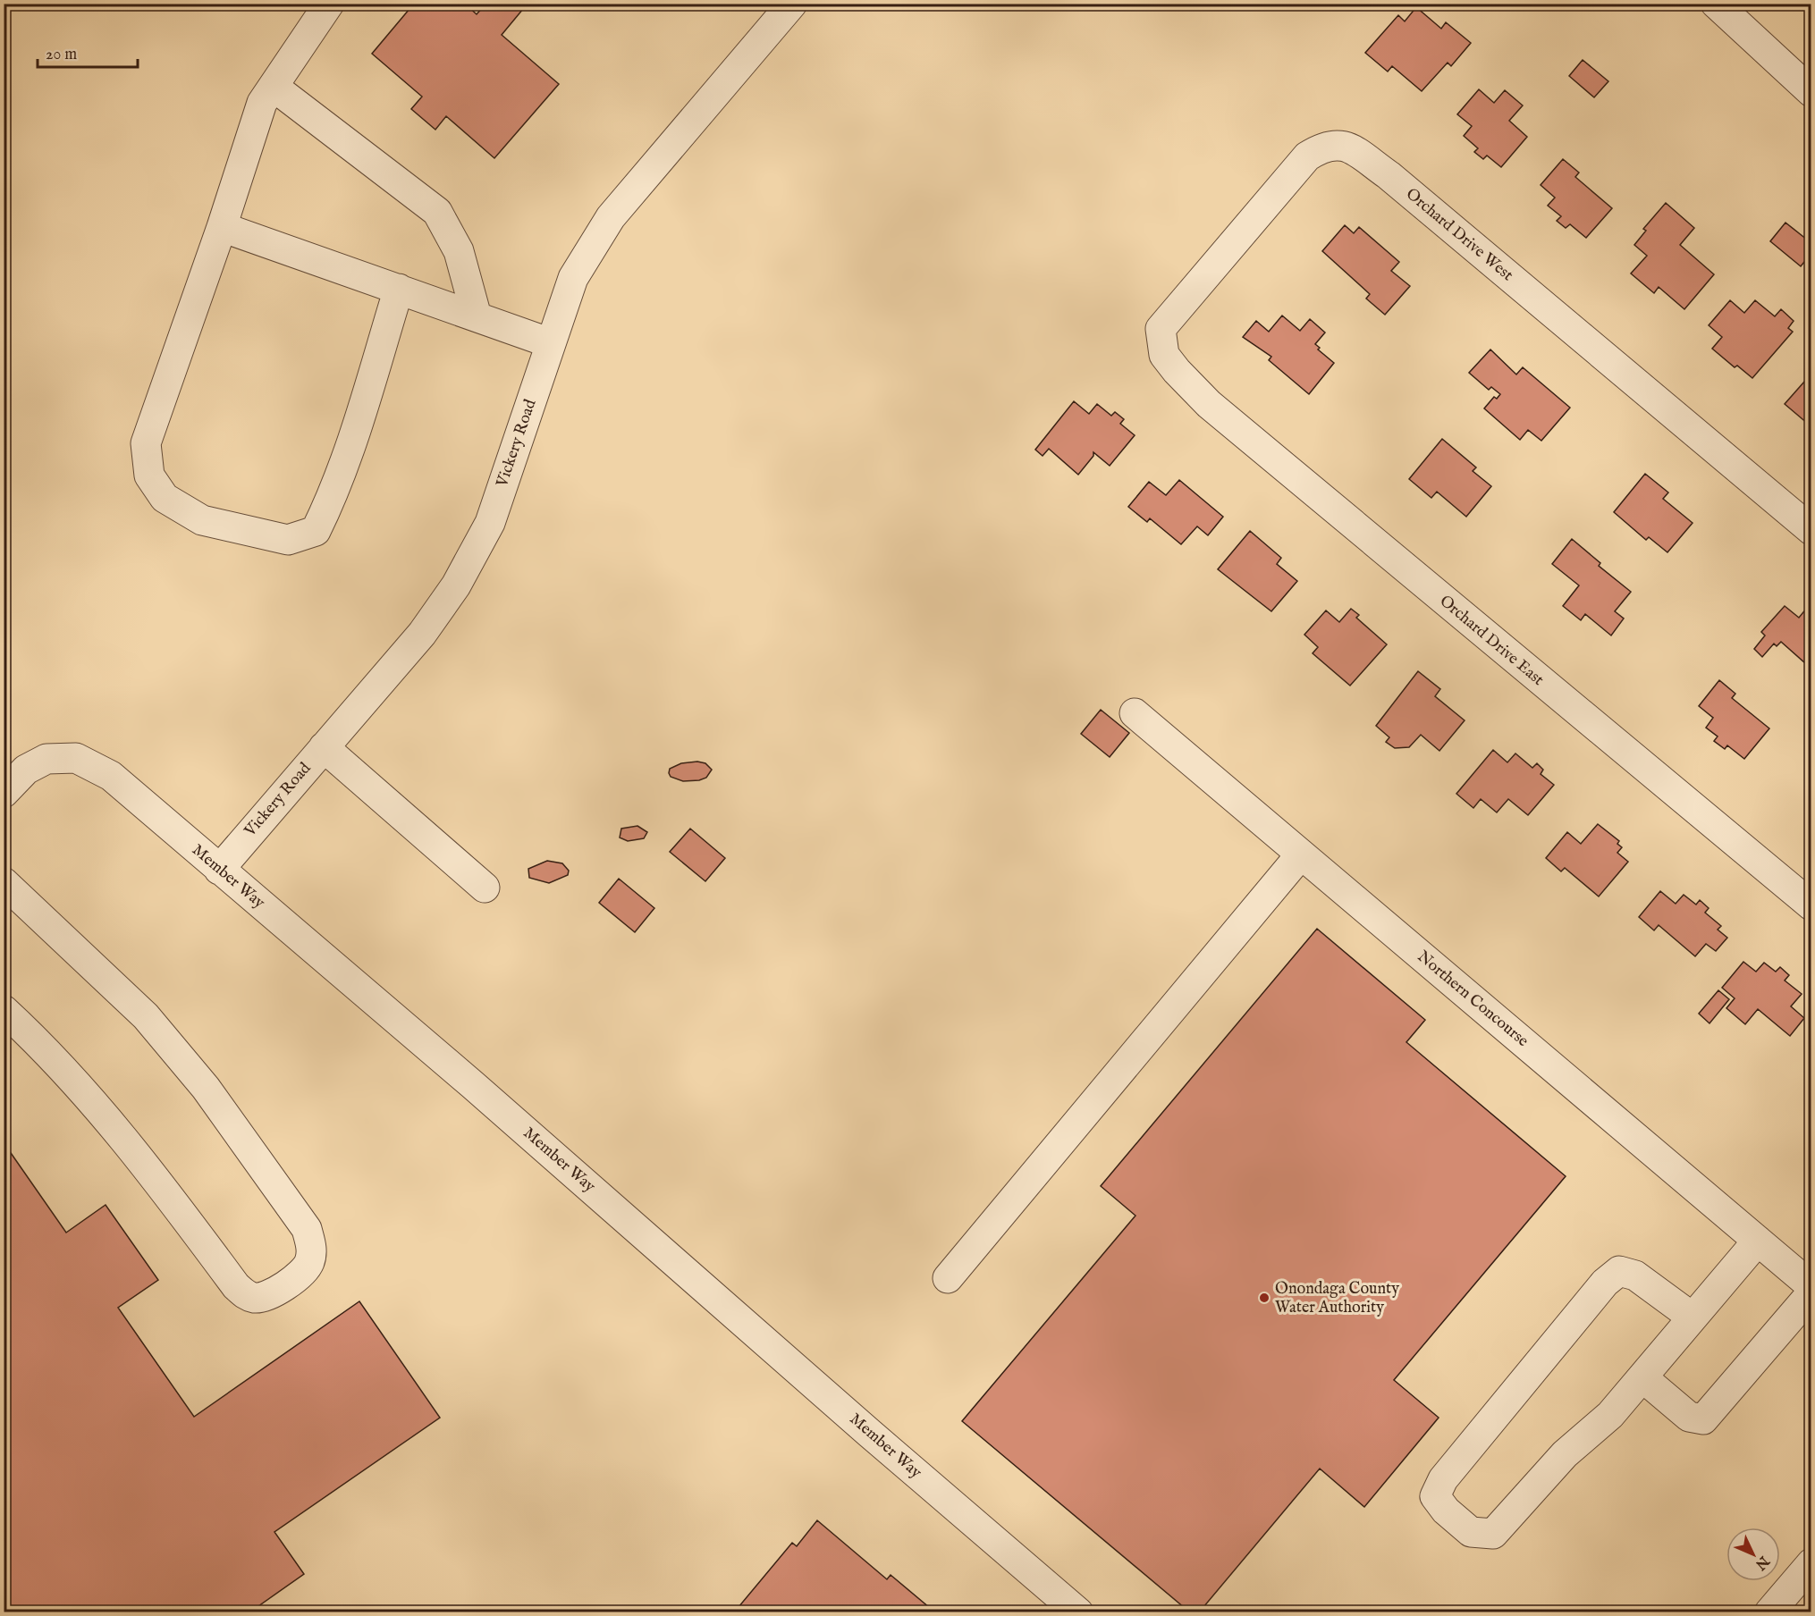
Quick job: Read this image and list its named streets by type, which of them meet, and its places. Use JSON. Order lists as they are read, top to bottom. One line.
{"streets":{"street":["Orchard Drive West","Vickery Road","Orchard Drive East","Member Way","Northern Concourse"]},"crossings":[["Orchard Drive West","Orchard Drive East"],["Vickery Road","Member Way"]],"places":["Onondaga County Water Authority"],"scale_bar":"20 m","north":"bottom right"}
